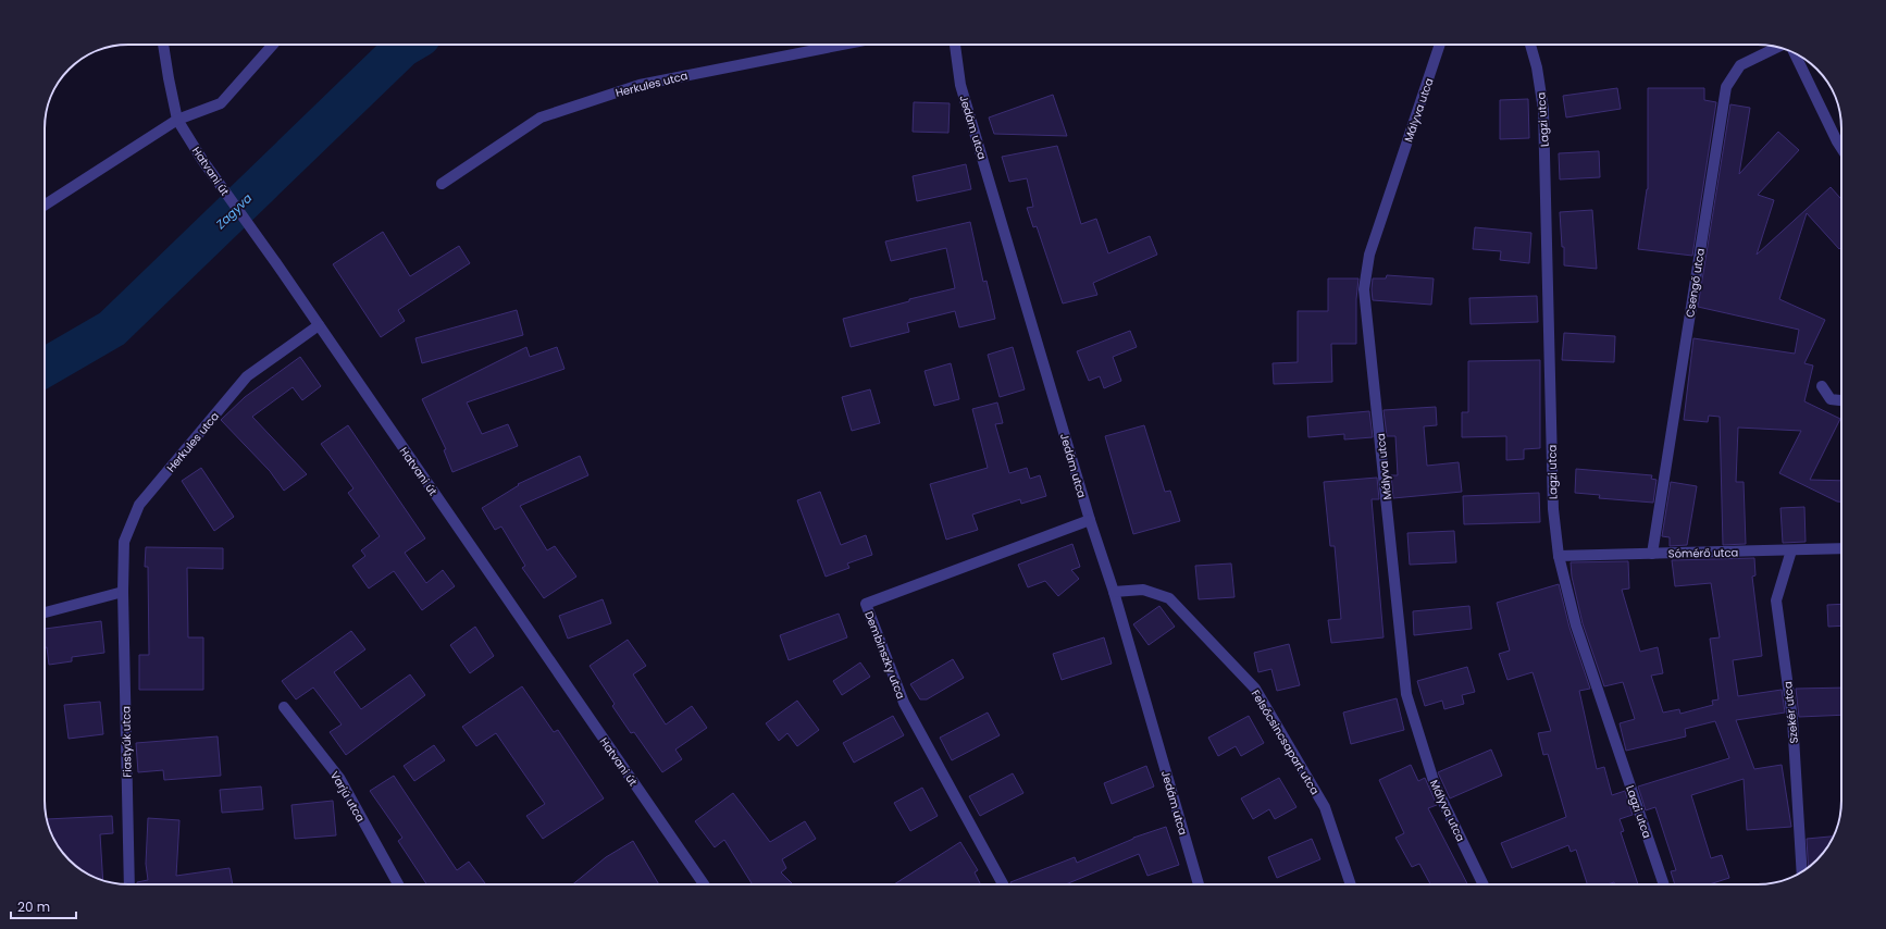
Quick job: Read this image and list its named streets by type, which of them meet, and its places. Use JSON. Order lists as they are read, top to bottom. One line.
{"streets":{"street":["Herkules utca","Mályva utca","Lagzi utca","Jedám utca","Hatvani út","Csengő utca","Sómérő utca","Dembinszky utca","Szekér utca","Fiastyúk utca","Felsőcsincsapart utca","Varjú utca"]},"crossings":[["Herkules utca","Hatvani út"],["Herkules utca","Fiastyúk utca"],["Lagzi utca","Sómérő utca"],["Jedám utca","Dembinszky utca"],["Jedám utca","Felsőcsincsapart utca"],["Csengő utca","Sómérő utca"],["Sómérő utca","Szekér utca"]],"water":["Zagyva"],"scale_bar":"20 m"}
